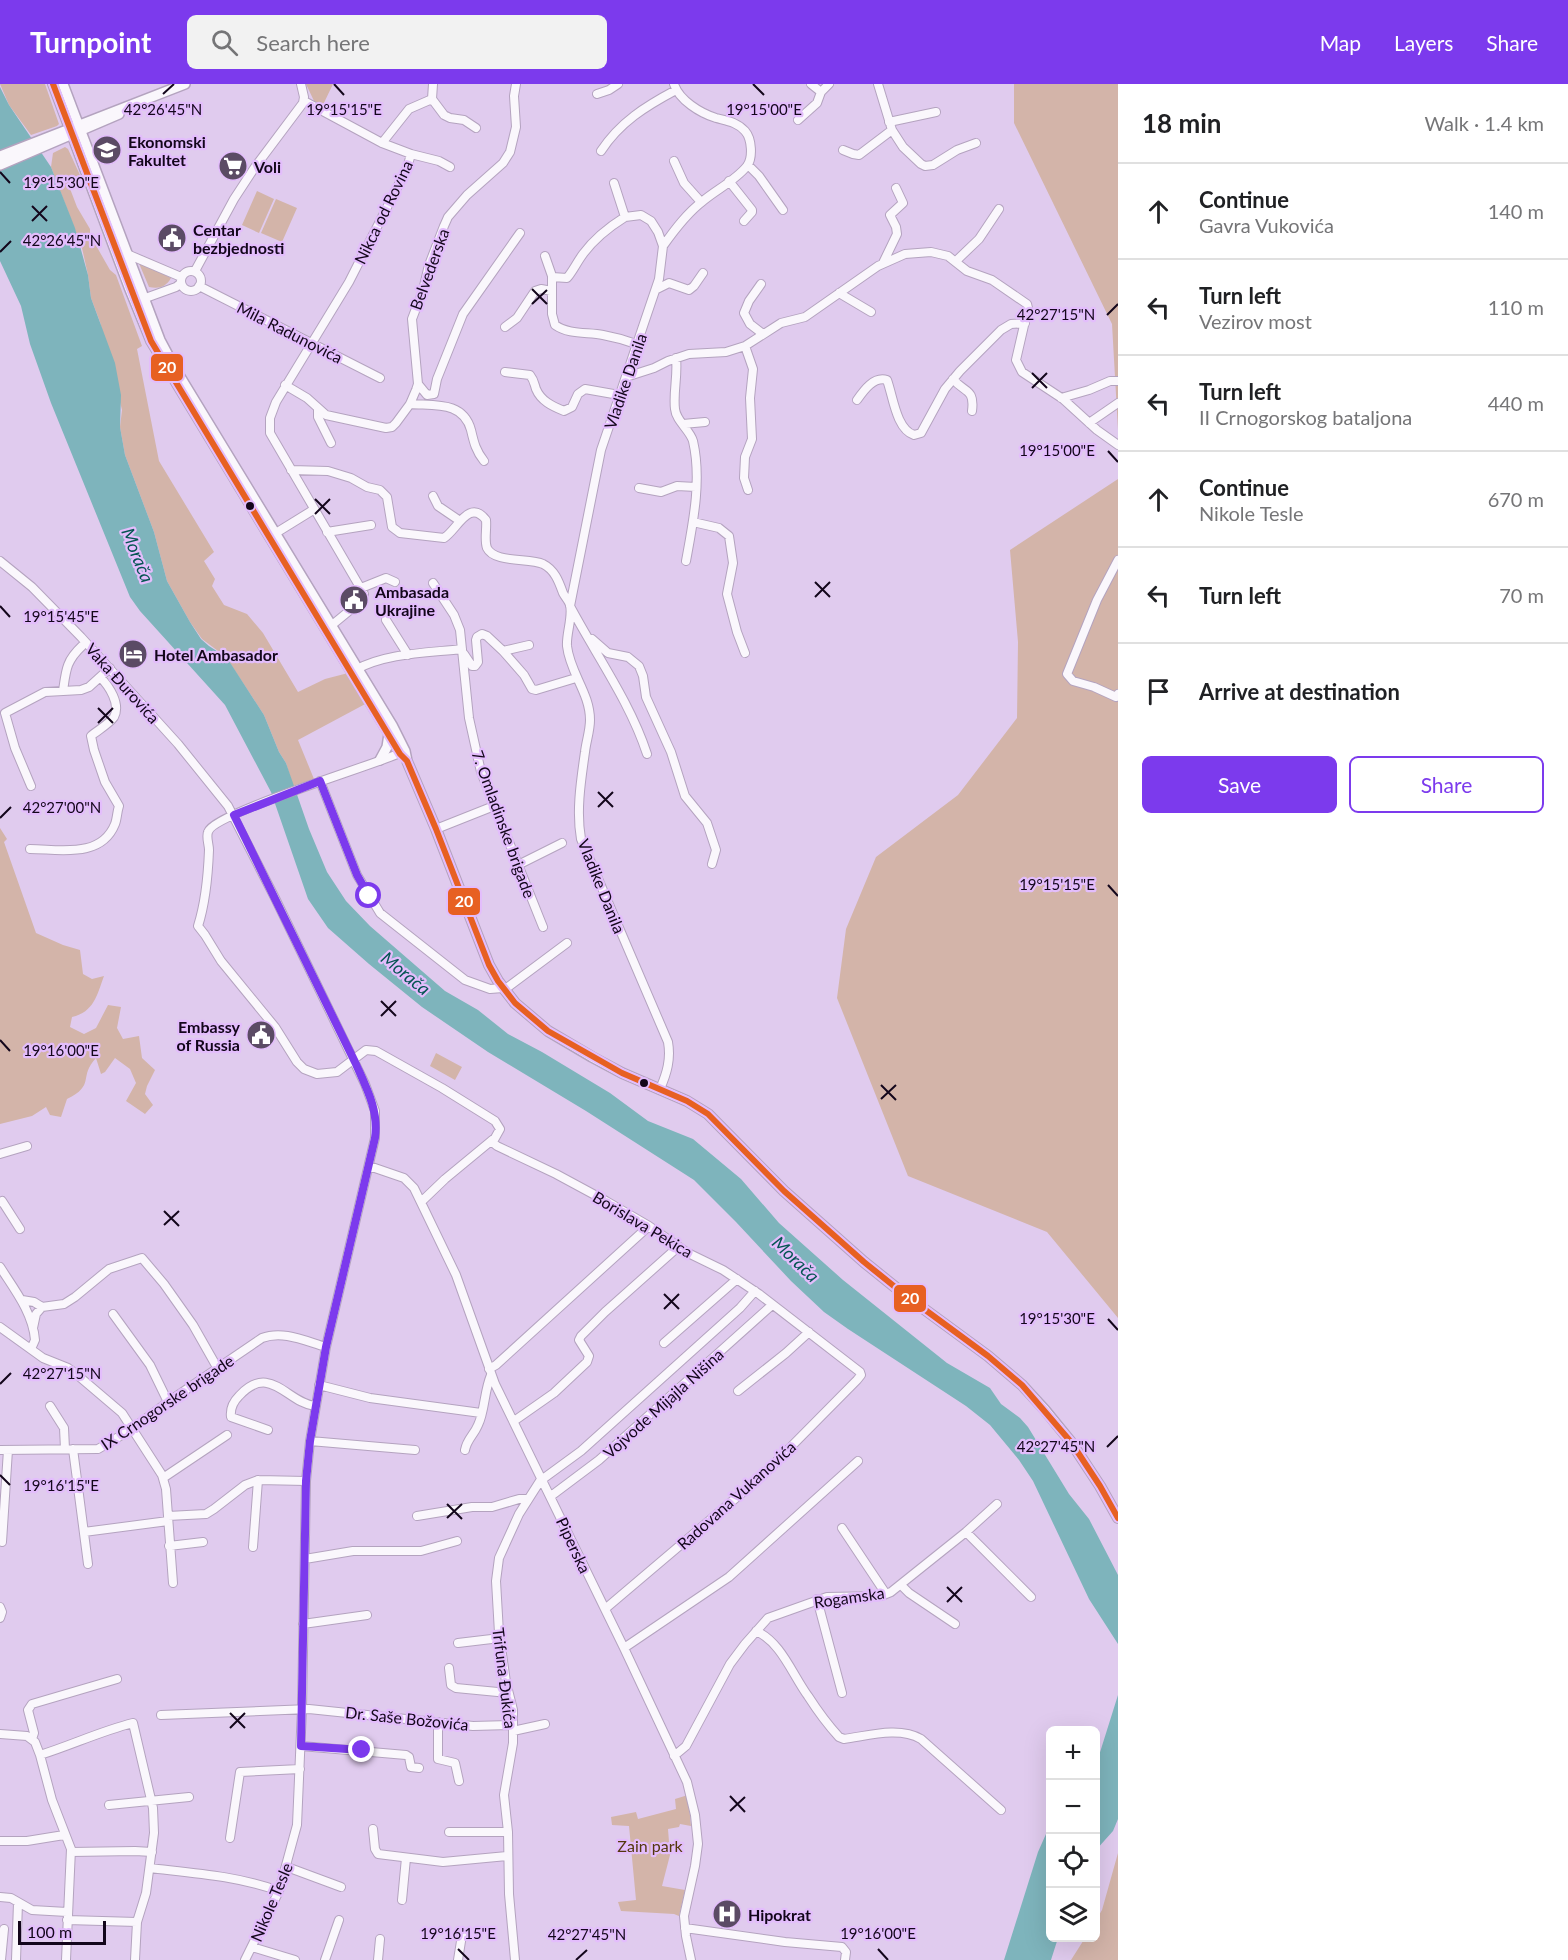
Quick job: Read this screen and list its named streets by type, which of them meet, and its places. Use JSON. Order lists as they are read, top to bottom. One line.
{"streets":{"street":["Nikca od Rovina","Belvederska","Mila Radunovića","Vladike Danila","Vaka Đurovića","7. Omladinske brigade","Borislava Pekica","IX Crnogorske brigade","Vojvode Mijajla Nišina","Radovana Vukanovića","Piperska","Rogamska","Trifuna Đukića","Dr. Saše Božovića","Nikole Tesle"]},"crossings":[["Nikca od Rovina","Belvederska"],["Nikca od Rovina","Mila Radunovića"],["Vaka Đurovića","Nikole Tesle"],["Borislava Pekica","Vojvode Mijajla Nišina"],["Borislava Pekica","Radovana Vukanovića"],["Borislava Pekica","Trifuna Đukića"],["IX Crnogorske brigade","Nikole Tesle"],["Vojvode Mijajla Nišina","Piperska"],["Radovana Vukanovića","Piperska"],["Piperska","Rogamska"],["Piperska","Trifuna Đukića"],["Piperska","Nikole Tesle"],["Trifuna Đukića","Dr. Saše Božovića"],["Dr. Saše Božovića","Nikole Tesle"]],"water":["Morača"],"parks":["Zain park"],"places":{"school or university":["Ekonomski Fakultet"],"supermarket":["Voli"],"public building":["Centar bezbjednosti","Ambasada Ukrajine","Embassy of Russia"],"hotel":["Hotel Ambasador"],"hospital":["Hipokrat"]},"lines":["transit line 20"],"scale_bar":"100 m","page":{"header":"Turnpoint","search":"Search here","nav":["Map","Layers","Share"],"heading":["18 min","Walk · 1.4 km"],"list":[["Continue","Gavra Vukovića","140 m"],["Turn left","Vezirov most","110 m"],["Turn left","II Crnogorskog bataljona","440 m"],["Continue","Nikole Tesle","670 m"],["Turn left","70 m"],"Arrive at destination"],"buttons":["Save","Share"],"map_buttons":["+","−"],"scale":"100 m"},"coordinates":["42°26'45\"N","19°15'15\"E","19°15'00\"E","19°15'30\"E","42°27'15\"N","19°15'45\"E","42°27'00\"N","19°16'00\"E","42°27'45\"N","19°16'15\"E"]}
